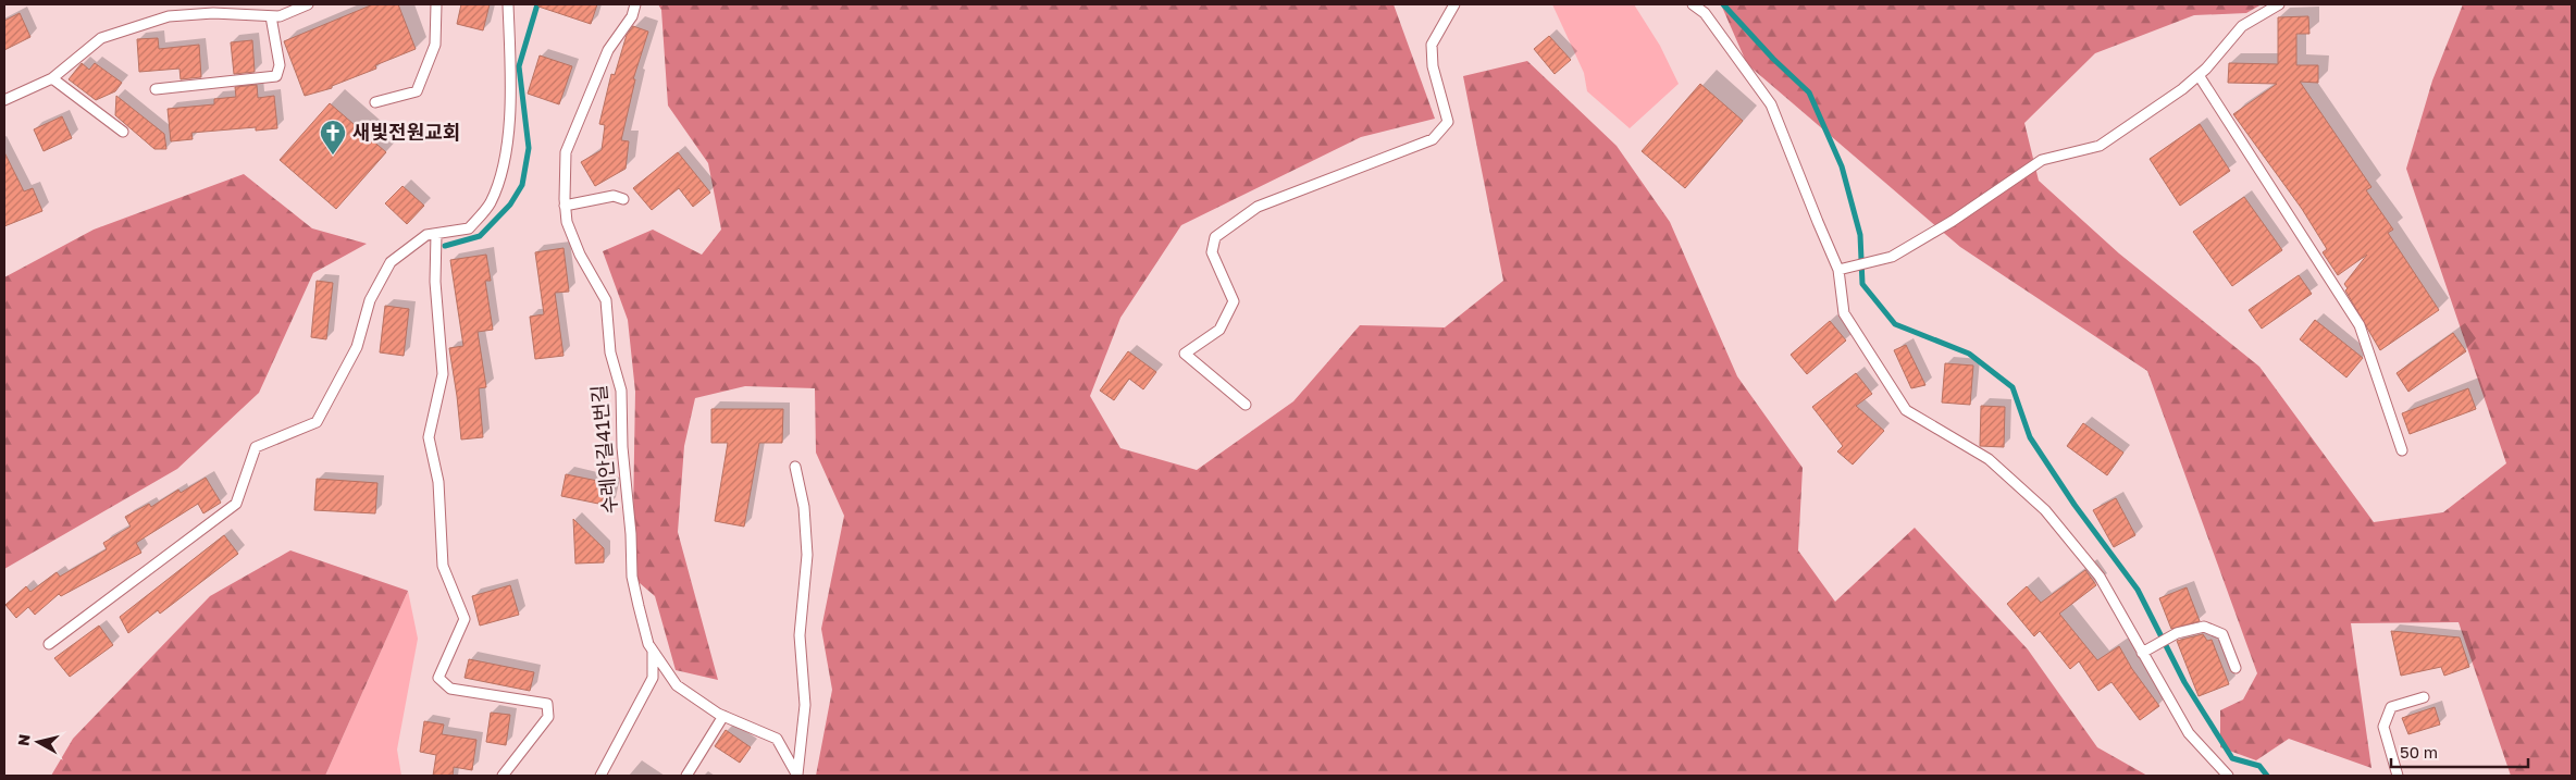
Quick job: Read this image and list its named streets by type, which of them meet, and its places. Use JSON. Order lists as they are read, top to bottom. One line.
{"streets":{"lane":["수레안길41번길"]},"places":{"church":["새빛전원교회"]},"scale_bar":"50 m","north":"left"}
